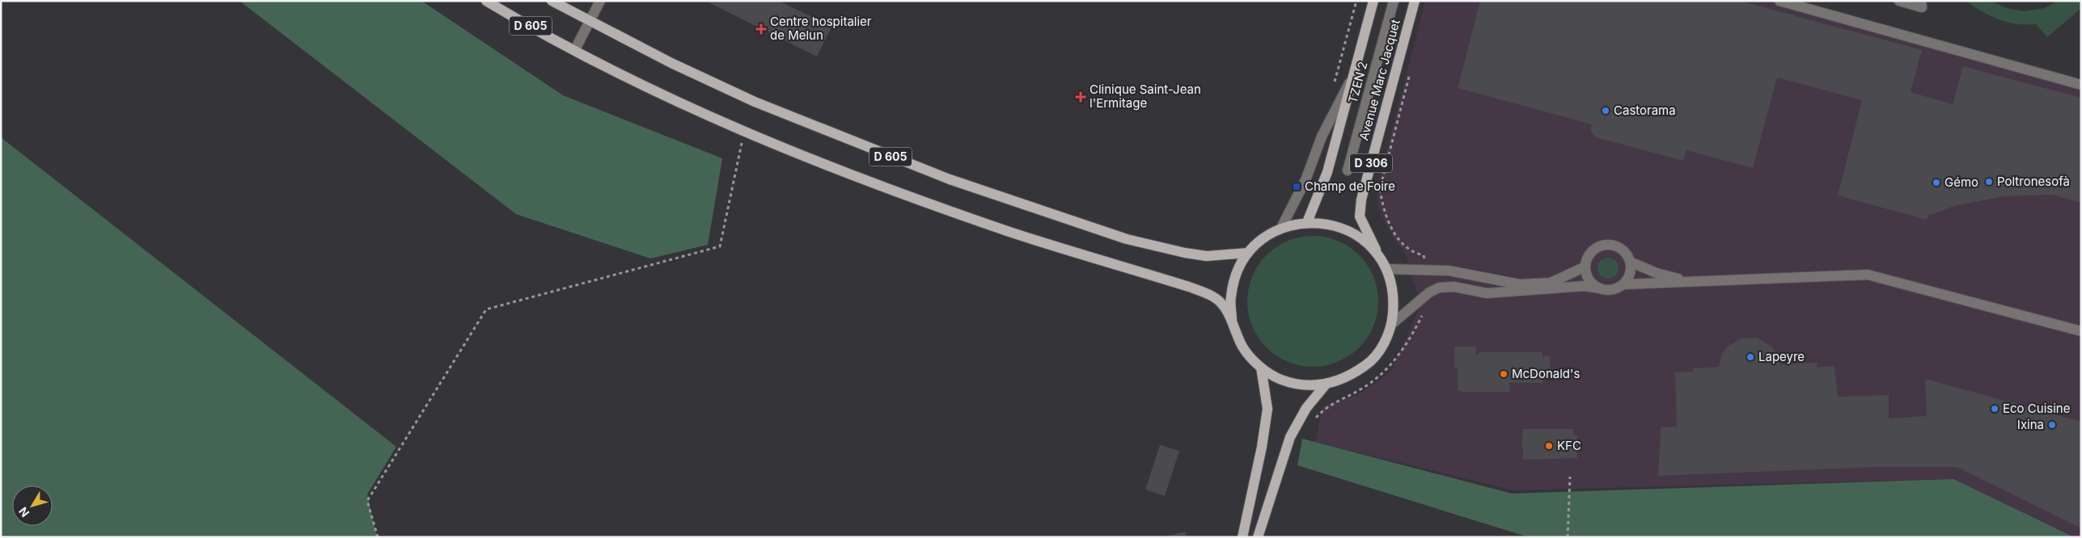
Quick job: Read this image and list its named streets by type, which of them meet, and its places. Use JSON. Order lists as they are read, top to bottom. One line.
{"streets":{"main road":["D 605","Avenue Marc Jacquet","D 306"],"street":["TZEN 2"]},"crossings":[["D 605","Avenue Marc Jacquet"]],"places":{"health":["Centre hospitalier de Melun","Clinique Saint-Jean l'Ermitage"],"other":["Castorama","Poltronesofà","Gémo","Lapeyre","McDonald's","Eco Cuisine","Ixina","KFC"],"transit":["Champ de Foire"]},"north":"bottom left"}
